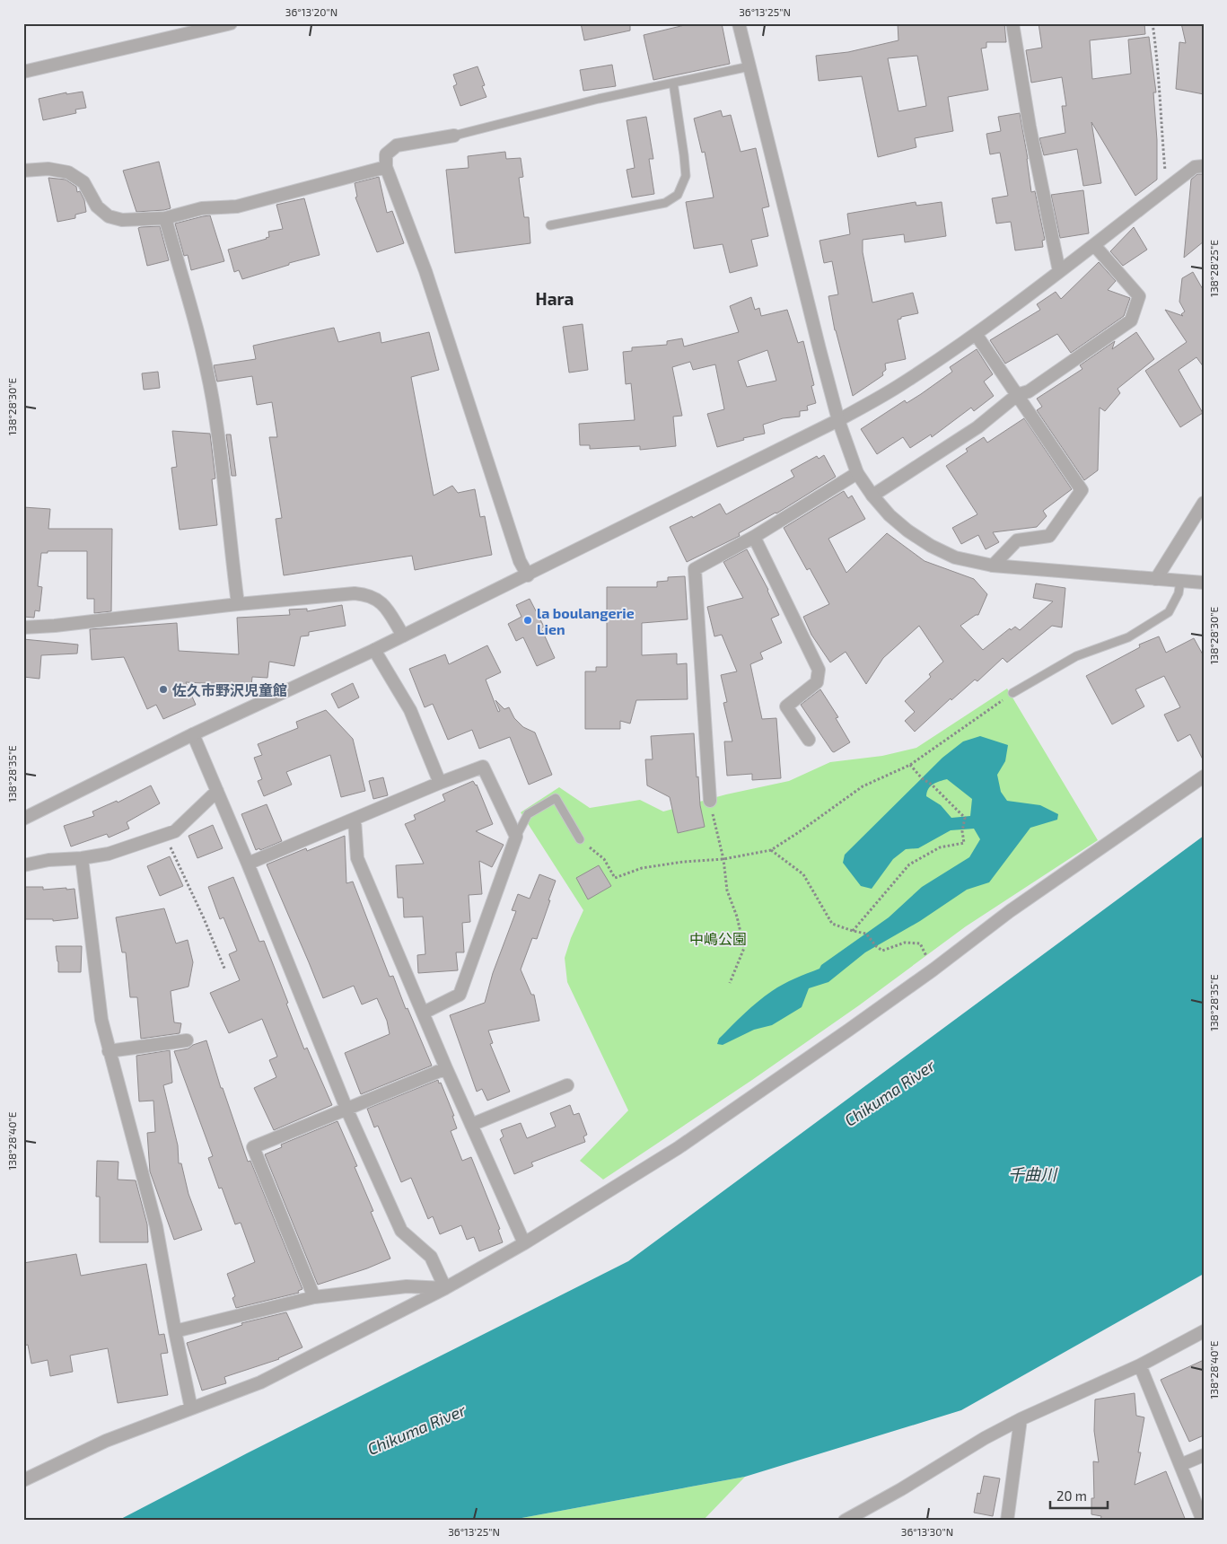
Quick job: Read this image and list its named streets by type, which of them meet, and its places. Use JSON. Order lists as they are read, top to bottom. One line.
{"districts":["Hara"],"water":["Chikuma River","千曲川"],"parks":["中嶋公園"],"places":["la boulangerie Lien","佐久市野沢児童館"],"scale_bar":"20 m","coordinates":["36°13'20\"N","36°13'25\"N","138°28'25\"E","138°28'30\"E","138°28'35\"E","138°28'40\"E","36°13'30\"N"]}
